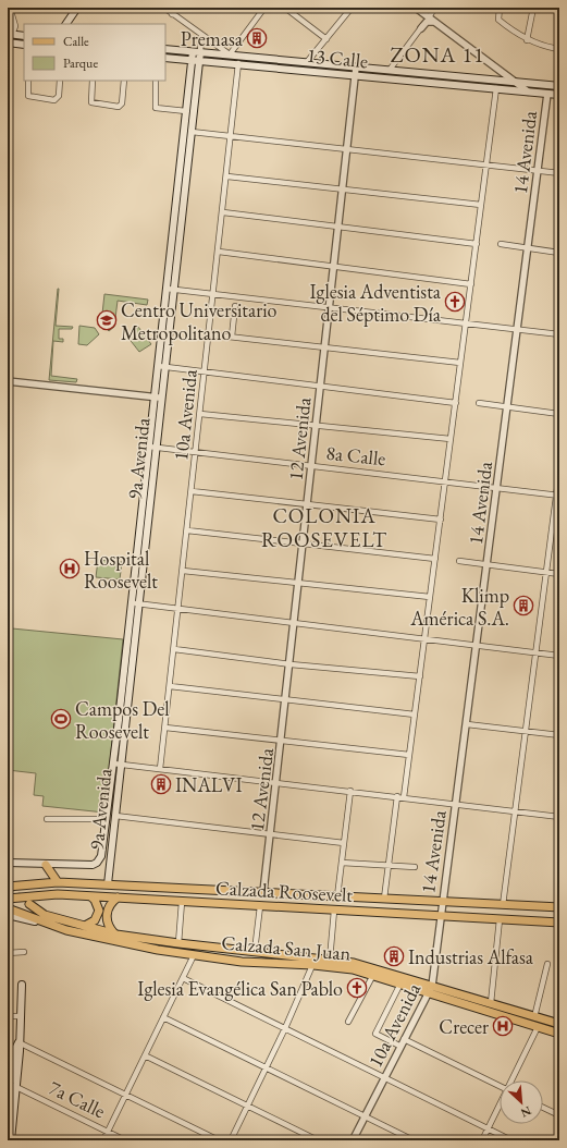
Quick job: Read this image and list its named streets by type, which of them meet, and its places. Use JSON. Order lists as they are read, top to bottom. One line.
{"streets":{"main road":["13 Calle","9a Avenida","Calzada Roosevelt","Calzada San Juan"],"street":["14 Avenida","10a Avenida","12 Avenida","8a Calle","7a Calle"]},"crossings":[["13 Calle","14 Avenida"],["13 Calle","10a Avenida"],["13 Calle","12 Avenida"],["13 Calle","9a Avenida"],["14 Avenida","10a Avenida"],["14 Avenida","8a Calle"],["14 Avenida","Calzada Roosevelt"],["10a Avenida","8a Calle"],["10a Avenida","Calzada Roosevelt"],["10a Avenida","Calzada San Juan"],["12 Avenida","8a Calle"],["12 Avenida","Calzada Roosevelt"],["8a Calle","9a Avenida"],["9a Avenida","Calzada Roosevelt"]],"districts":["ZONA 11","COLONIA ROOSEVELT"],"places":{"building":["Premasa","Klimp América S.A.","INALVI","Industrias Alfasa"],"church":["Iglesia Adventista del Séptimo Día","Iglesia Evangélica San Pablo"],"school or university":["Centro Universitario Metropolitano"],"hospital":["Hospital Roosevelt","Crecer"],"sports":["Campos Del Roosevelt"]},"legend":["Calle","Parque"],"north":"bottom right"}
